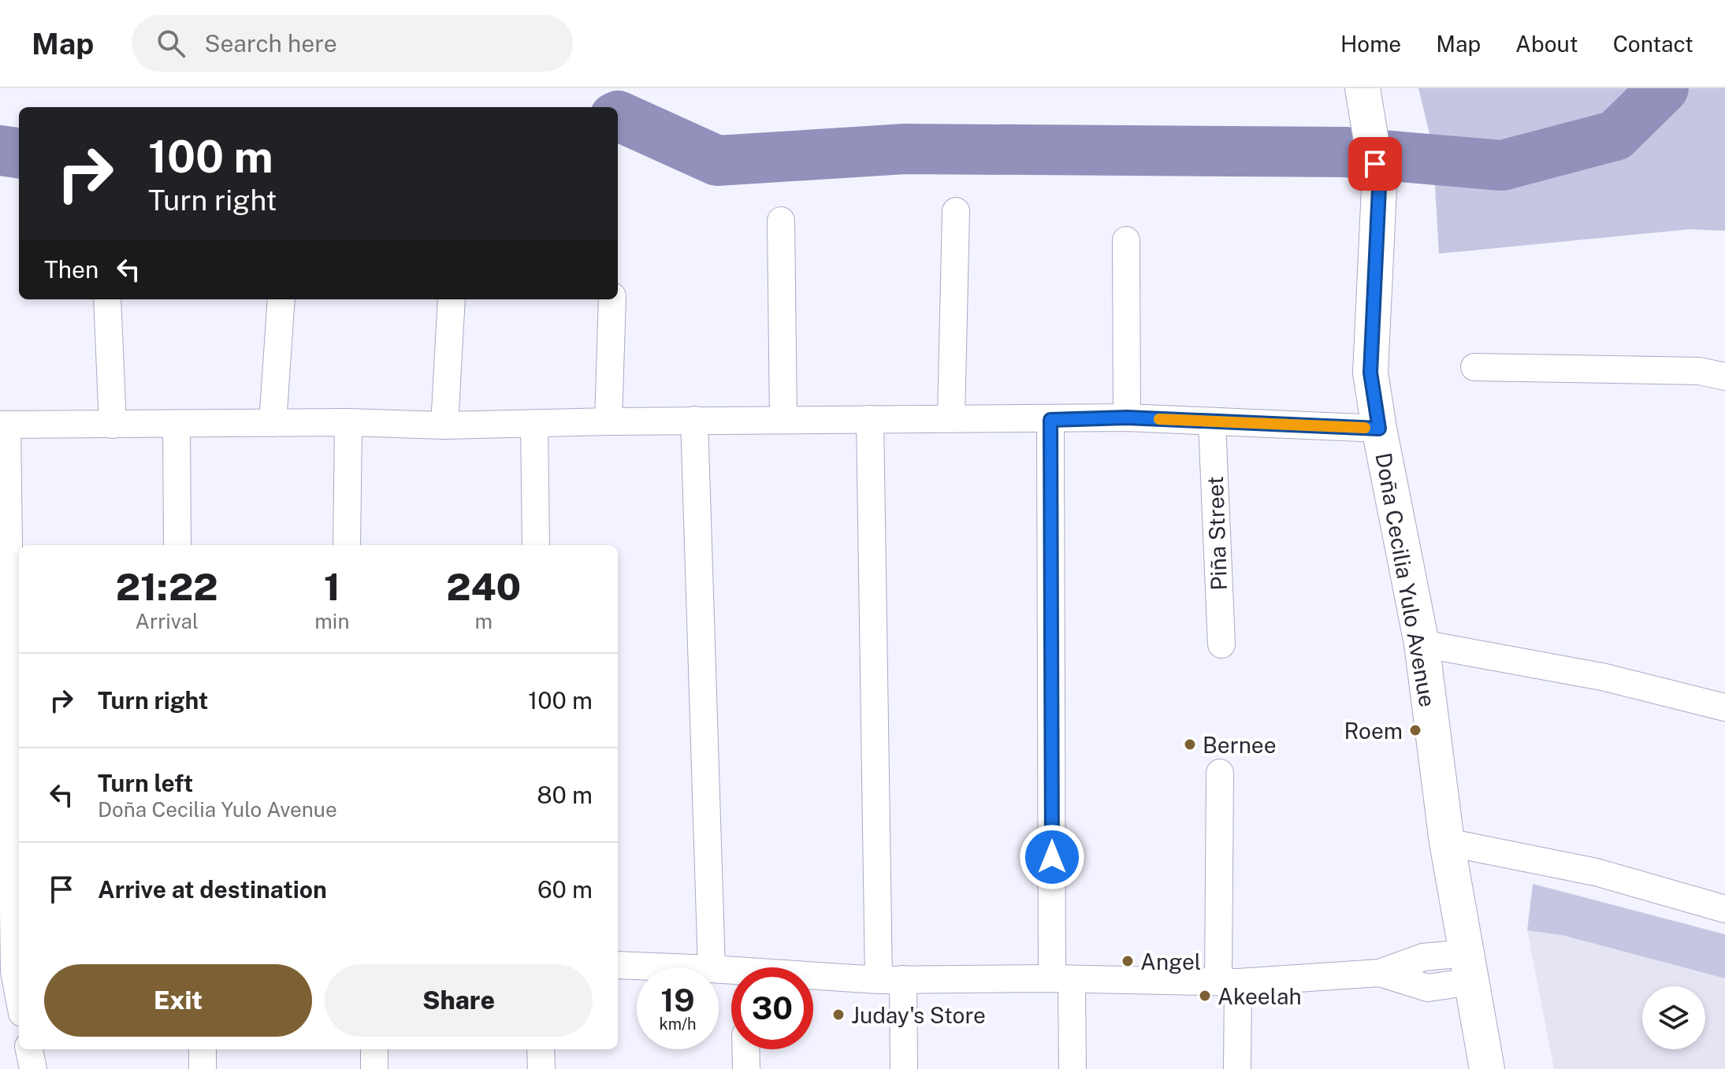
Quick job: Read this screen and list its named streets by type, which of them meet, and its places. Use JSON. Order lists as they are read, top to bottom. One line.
{"streets":{"main road":["Doña Cecilia Yulo Avenue"],"street":["Piña Street"]},"places":["Roem","Bernee","Angel","Akeelah","Juday's Store"],"page":{"header":"Map","search":"Search here","nav":["Home","Map","About","Contact"],"turn":["100 m","Turn right"],"then":"Then","eta":["21:22","Arrival","1","min","240","m"],"list":[{"name":"Turn right","value":"100 m"},{"name":"Turn left","note":"Doña Cecilia Yulo Avenue","value":"80 m"},{"name":"Arrive at destination","value":"60 m"}],"buttons":["Exit","Share"],"speed":"19 km/h","limit":"30"}}
